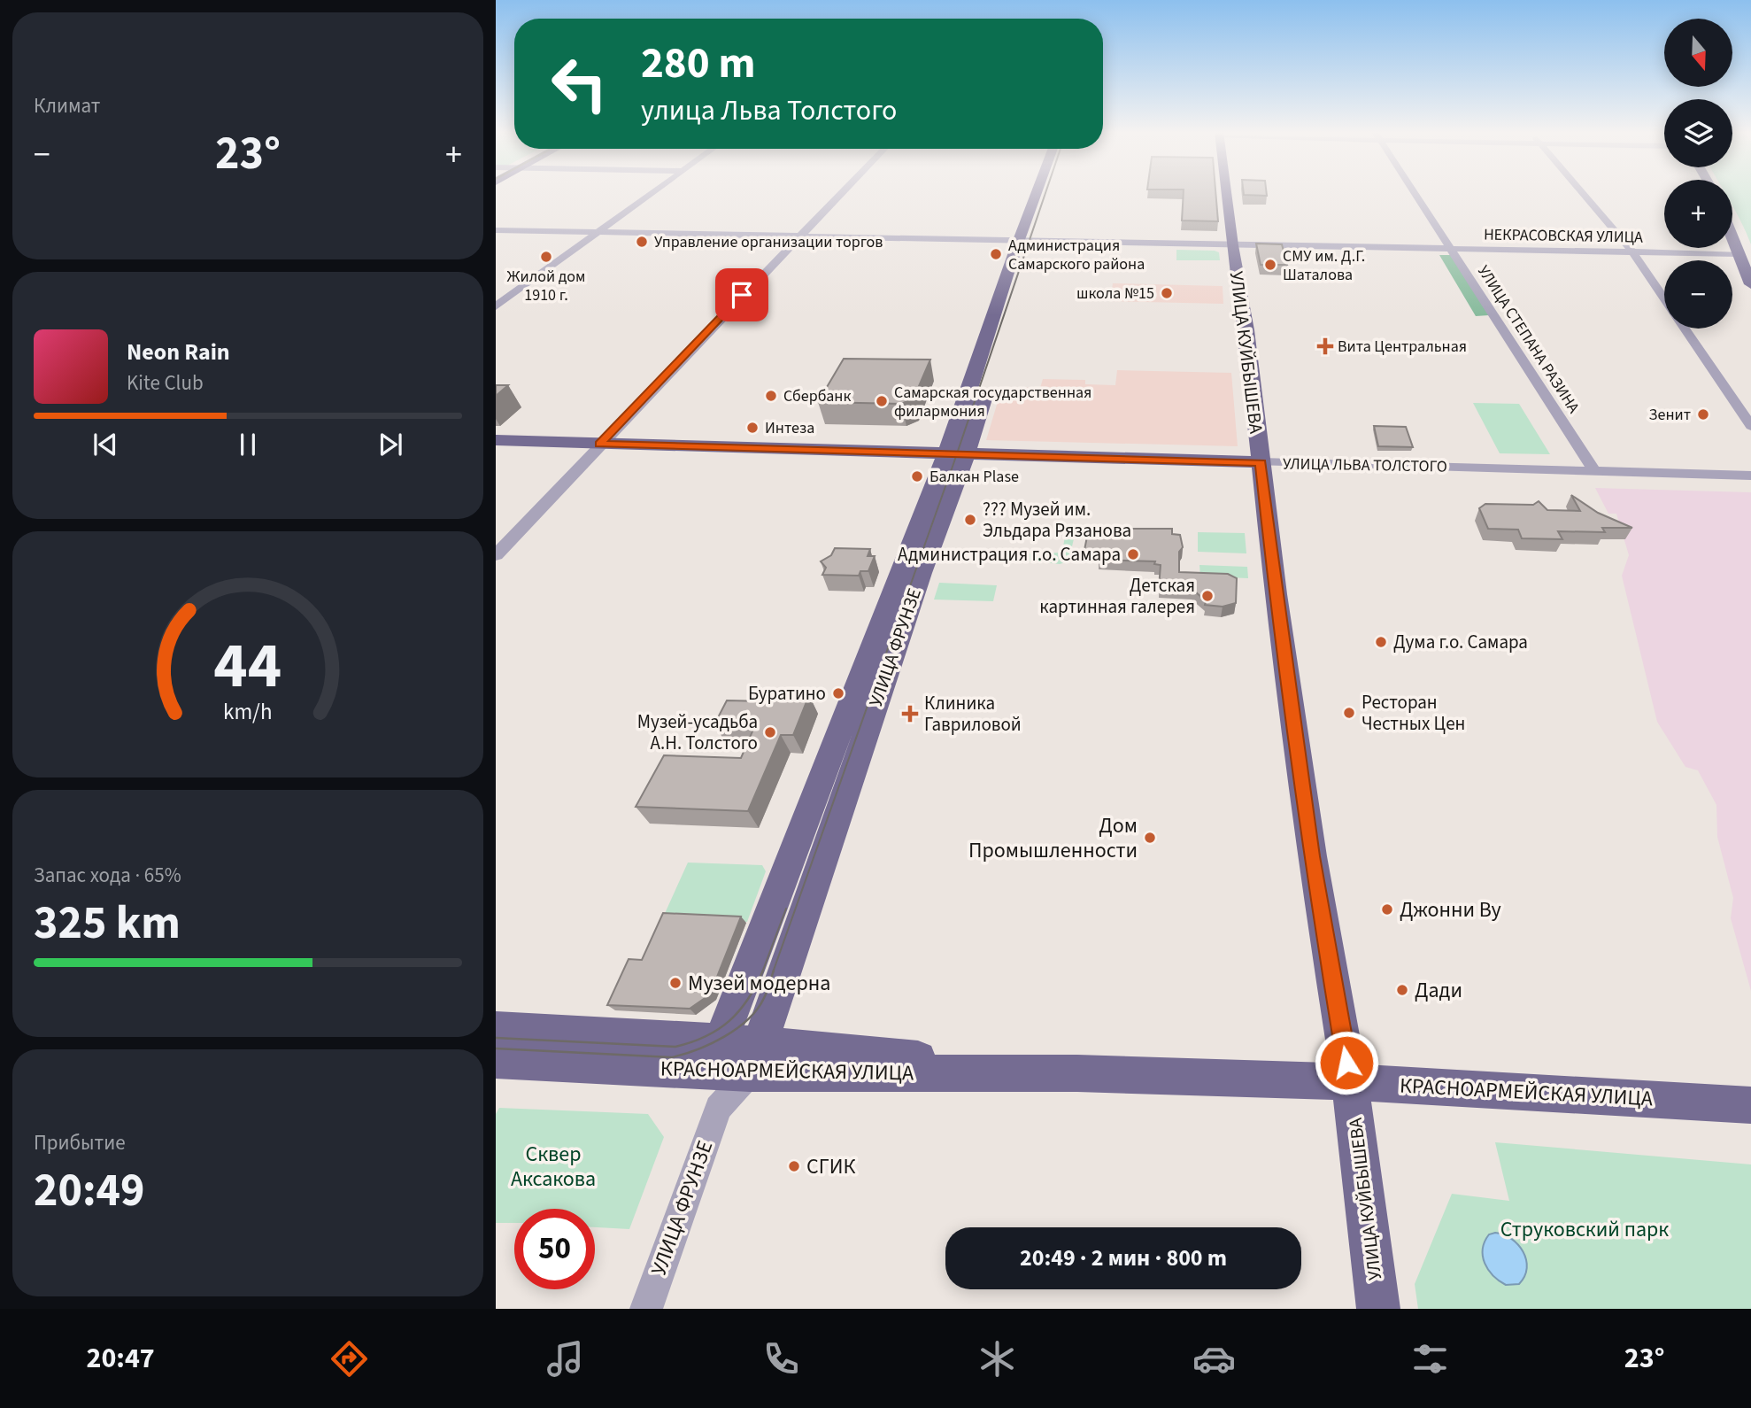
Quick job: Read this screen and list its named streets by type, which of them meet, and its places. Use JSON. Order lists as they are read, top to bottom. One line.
{"streets":{"main road":["УЛИЦА КУЙБЫШЕВА","УЛИЦА ЛЬВА ТОЛСТОГО","УЛИЦА ФРУНЗЕ","КРАСНОАРМЕЙСКАЯ УЛИЦА"],"street":["НЕКРАСОВСКАЯ УЛИЦА","УЛИЦА СТЕПАНА РАЗИНА"]},"crossings":[["НЕКРАСОВСКАЯ УЛИЦА","УЛИЦА СТЕПАНА РАЗИНА"],["НЕКРАСОВСКАЯ УЛИЦА","УЛИЦА КУЙБЫШЕВА"],["НЕКРАСОВСКАЯ УЛИЦА","УЛИЦА ФРУНЗЕ"],["УЛИЦА СТЕПАНА РАЗИНА","УЛИЦА ЛЬВА ТОЛСТОГО"],["УЛИЦА КУЙБЫШЕВА","УЛИЦА ЛЬВА ТОЛСТОГО"],["УЛИЦА КУЙБЫШЕВА","КРАСНОАРМЕЙСКАЯ УЛИЦА"],["УЛИЦА ЛЬВА ТОЛСТОГО","УЛИЦА ФРУНЗЕ"],["УЛИЦА ФРУНЗЕ","КРАСНОАРМЕЙСКАЯ УЛИЦА"]],"parks":["Сквер Аксакова","Струковский парк"],"places":{"other":["Управление организации торгов","Администрация Самарского района","Жилой дом 1910 г.","СМУ им. Д.Г. Шаталова","школа №15","Сбербанк","Самарская государственная филармония","Зенит","Интеза","Балкан Plase","??? Музей им. Эльдара Рязанова","Администрация г.о. Самара","Детская картинная галерея","Дума г.о. Самара","Буратино","Ресторан Честных Цен","Музей-усадьба А.Н. Толстого","Дом Промышленности","Джонни Ву","Музей модерна","Дади","СГИК"],"health":["Вита Центральная","Клиника Гавриловой"]},"north":"bottom","page":{"tile":["Климат",["Запас хода · 65%","325 km"],["Прибытие","20:49"]],"map_buttons":["+","−"],"turn":["280 m","улица Льва Толстого"],"heat":["−","23°","+"],"song":["Neon Rain","Kite Club"],"limit":"50","trip":"20:49 · 2 мин · 800 m","tabs":["20:47","23°"],"gauge":["44","km/h"]}}
